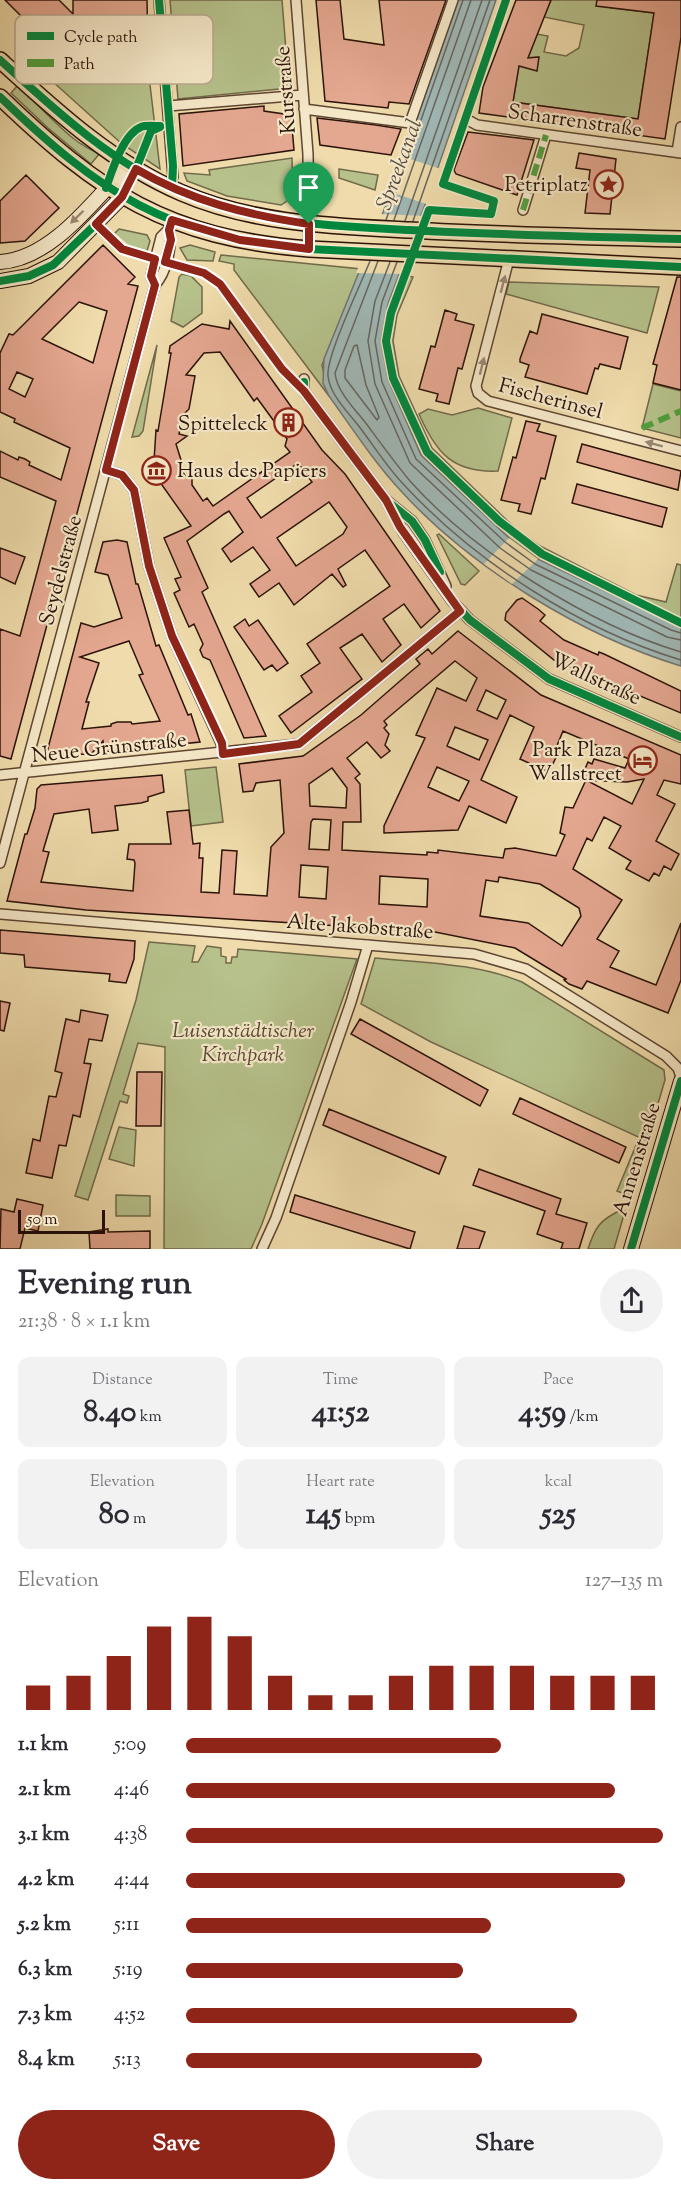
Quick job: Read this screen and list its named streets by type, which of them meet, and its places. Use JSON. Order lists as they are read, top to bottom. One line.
{"streets":{"main road":["Annenstraße"],"street":["Kurstraße","Scharrenstraße","Fischerinsel","Seydelstraße","Wallstraße","Neue Grünstraße","Alte Jakobstraße"]},"crossings":[["Seydelstraße","Neue Grünstraße"],["Wallstraße","Neue Grünstraße"],["Alte Jakobstraße","Annenstraße"]],"water":["Spreekanal"],"parks":["Luisenstädtischer Kirchpark"],"places":{"place":["Petriplatz"],"building":["Spitteleck"],"museum":["Haus des Papiers"],"hotel":["Park Plaza Wallstreet"]},"legend":["Cycle path","Path"],"scale_bar":"50 m","page":{"scale":"50 m","heading":["Evening run","21:38 · 8 × 1.1 km"],"stats":[["Distance","8.40 km"],["Time","41:52"],["Pace","4:59 /km"],["Elevation","80 m"],["Heart rate","145 bpm"],["kcal","525"]],"chart":["Elevation","127–135 m"],"list":[{"name":"1.1 km","note":"5:09"},{"name":"2.1 km","note":"4:46"},{"name":"3.1 km","note":"4:38"},{"name":"4.2 km","note":"4:44"},{"name":"5.2 km","note":"5:11"},{"name":"6.3 km","note":"5:19"},{"name":"7.3 km","note":"4:52"},{"name":"8.4 km","note":"5:13"}],"buttons":["Save","Share"]}}
